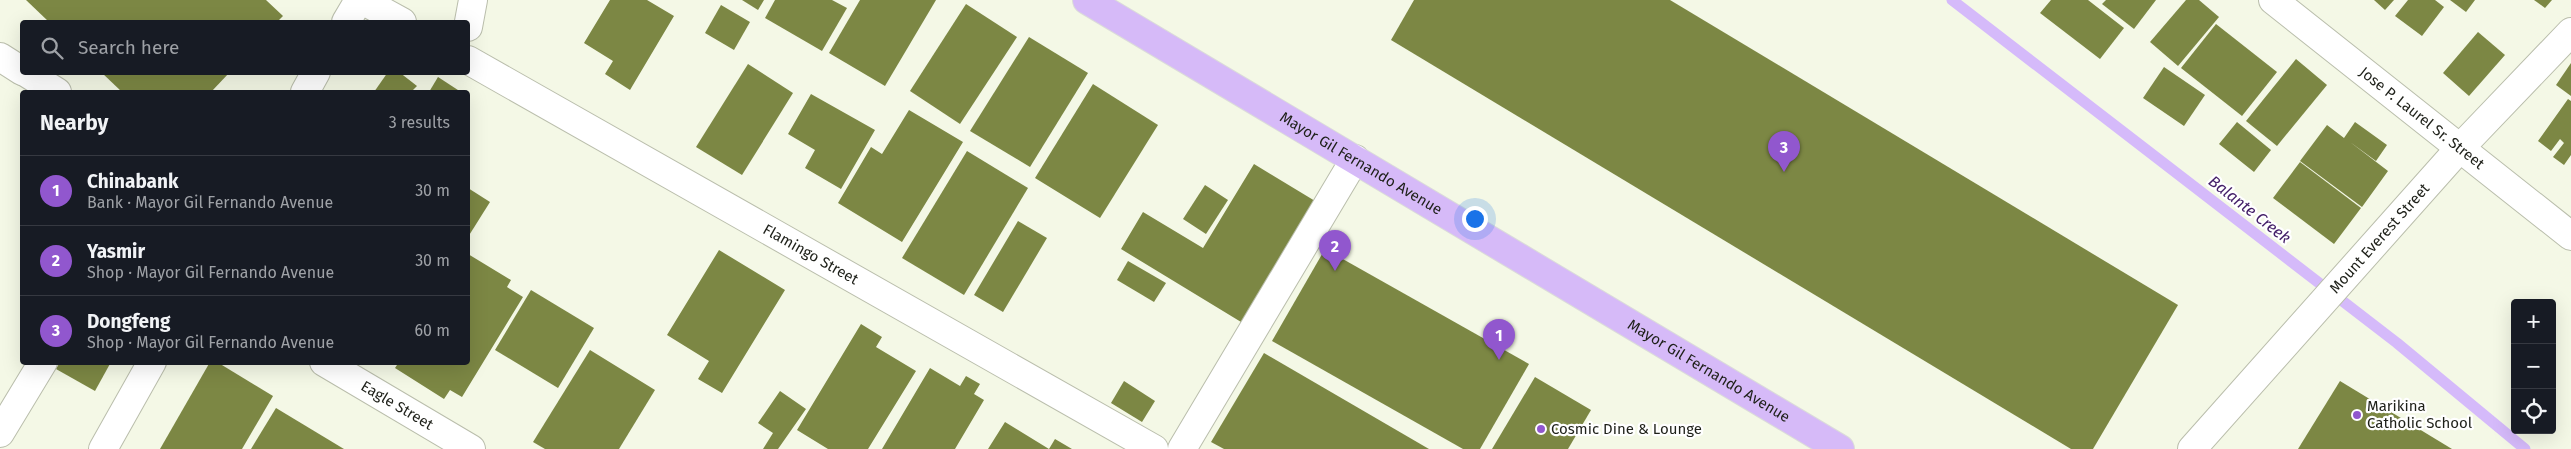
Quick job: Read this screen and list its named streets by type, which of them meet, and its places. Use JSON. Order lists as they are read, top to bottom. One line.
{"streets":{"main road":["Mayor Gil Fernando Avenue"],"street":["Jose P. Laurel Sr. Street","Mount Everest Street","Flamingo Street","Eagle Street"]},"crossings":[["Jose P. Laurel Sr. Street","Mount Everest Street"]],"water":["Balante Creek"],"places":["Marikina Catholic School","Cosmic Dine & Lounge"],"page":{"search":"Search here","heading":["Nearby","3 results"],"pins":["3","2","1"],"list":[{"mark":"1","name":"Chinabank","note":"Bank · Mayor Gil Fernando Avenue","value":"30 m"},{"mark":"2","name":"Yasmir","note":"Shop · Mayor Gil Fernando Avenue","value":"30 m"},{"mark":"3","name":"Dongfeng","note":"Shop · Mayor Gil Fernando Avenue","value":"60 m"}],"map_buttons":["+","−"]}}
